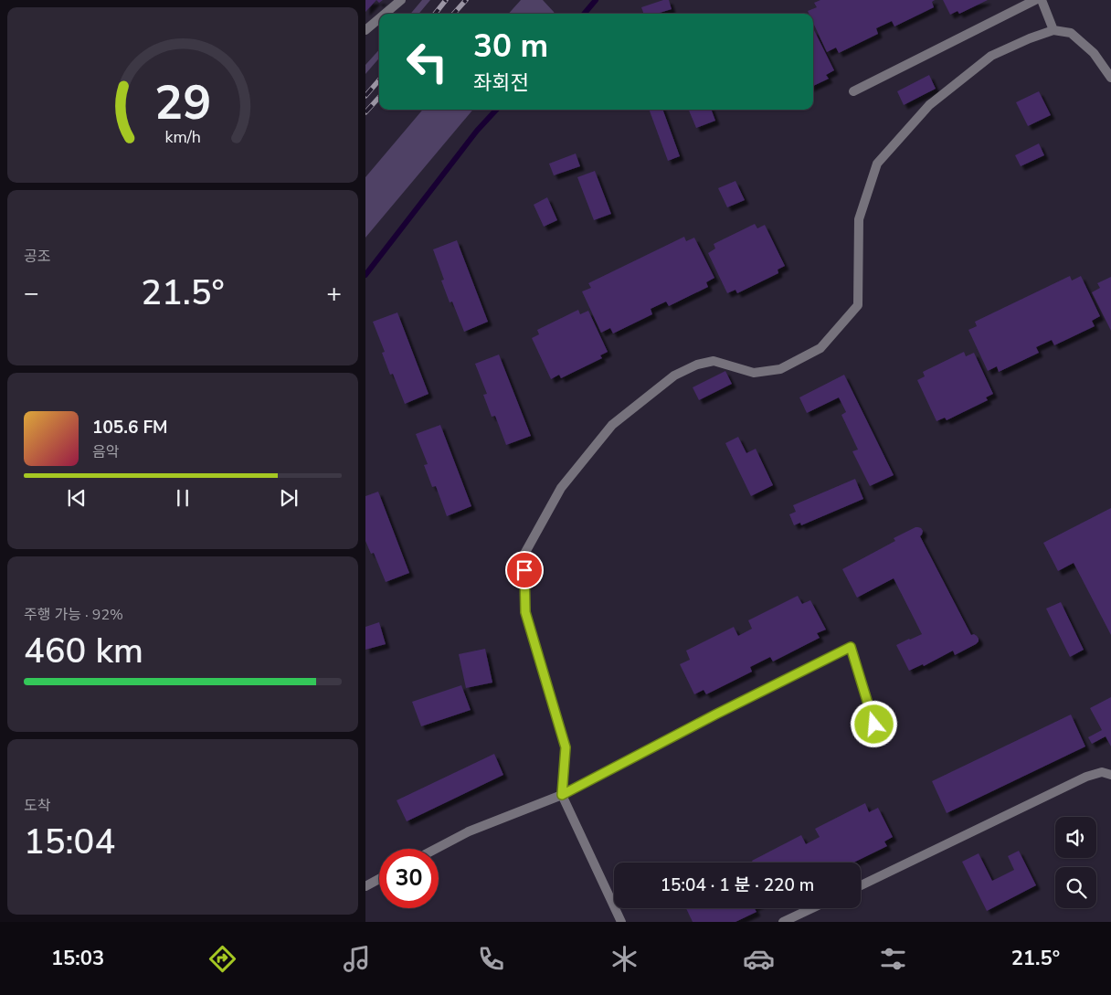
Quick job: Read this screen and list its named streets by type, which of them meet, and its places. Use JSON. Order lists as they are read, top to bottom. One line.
{"page":{"turn":["30 m","좌회전"],"tile":["공조",["주행 가능 · 92%","460 km"],["도착","15:04"]],"heat":["−","21.5°","+"],"song":["105.6 FM","음악"],"limit":"30","trip":"15:04 · 1 분 · 220 m","tabs":["15:03","21.5°"],"gauge":["29","km/h"]}}
